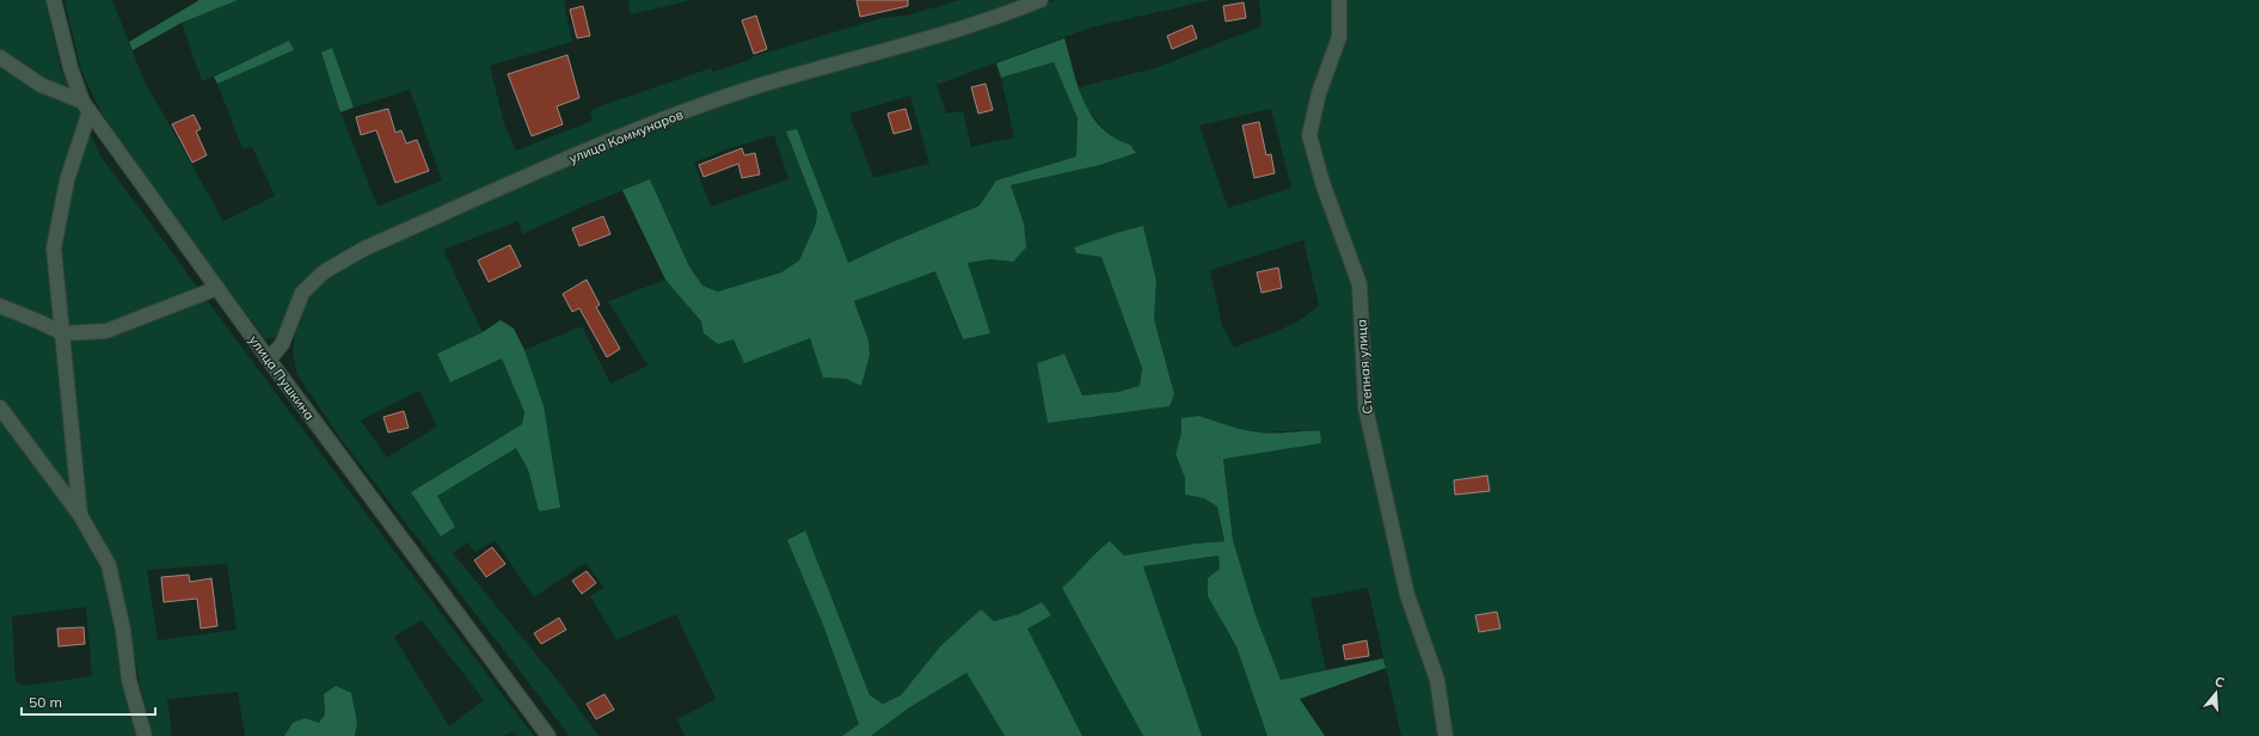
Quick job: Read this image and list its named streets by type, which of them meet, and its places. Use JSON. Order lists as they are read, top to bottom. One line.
{"streets":{"street":["улица Коммунаров","Степная улица","улица Пушкина"]},"crossings":[["улица Коммунаров","улица Пушкина"]],"scale_bar":"50 m","north":"top"}
